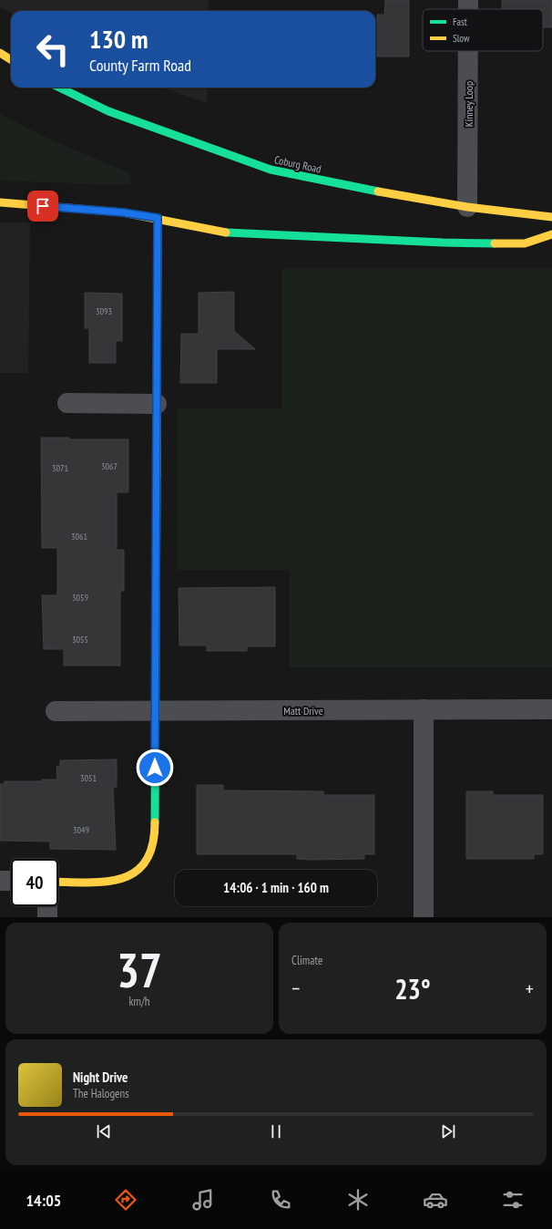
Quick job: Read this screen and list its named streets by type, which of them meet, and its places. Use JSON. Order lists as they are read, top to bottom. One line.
{"streets":{"street":["Kinney Loop","Coburg Road","Matt Drive"]},"crossings":[["Kinney Loop","Coburg Road"]],"house_numbers":["3093","3067","3071","3061","3059","3055","3051","3049"],"legend":["Fast","Slow"],"page":{"turn":["130 m","County Farm Road"],"limit":"40","trip":"14:06 · 1 min · 160 m","tile":[["37","km/h"],"Climate"],"heat":["−","23°","+"],"song":["Night Drive","The Halogens"],"tabs":"14:05"}}
